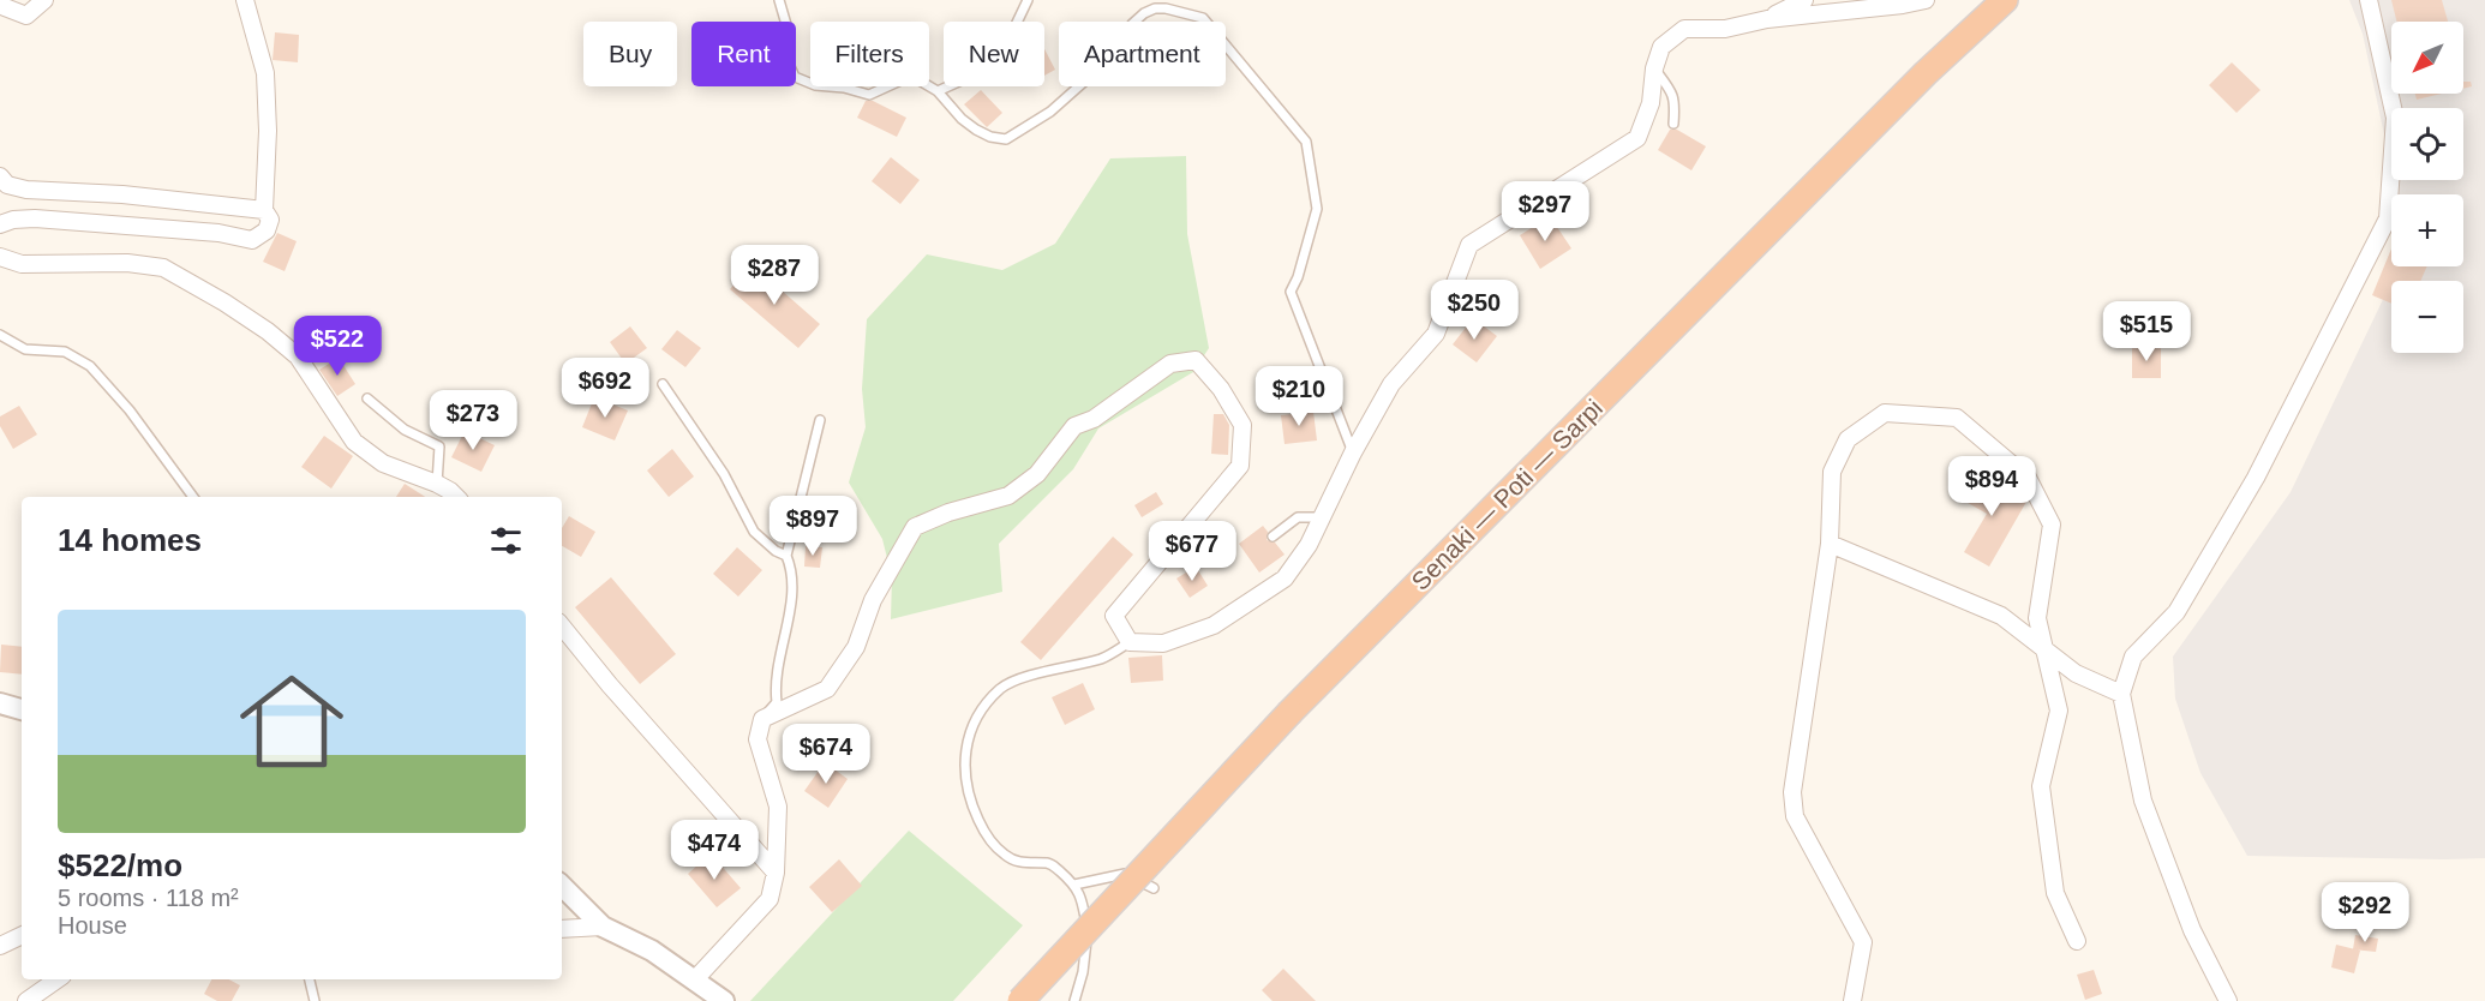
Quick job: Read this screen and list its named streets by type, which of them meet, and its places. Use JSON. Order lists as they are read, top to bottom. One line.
{"streets":{"highway":["Senaki — Poti — Sarpi"]},"north":"bottom left","page":{"map_buttons":["+","−"],"chip":["Buy","Rent","Filters","New","Apartment"],"price":["$297","$287","$250","$515","$522","$692","$210","$273","$894","$897","$677","$674","$474","$292"],"heading":"14 homes","list":[{"name":"$522/mo","note":"5 rooms · 118 m² · House"}]}}
